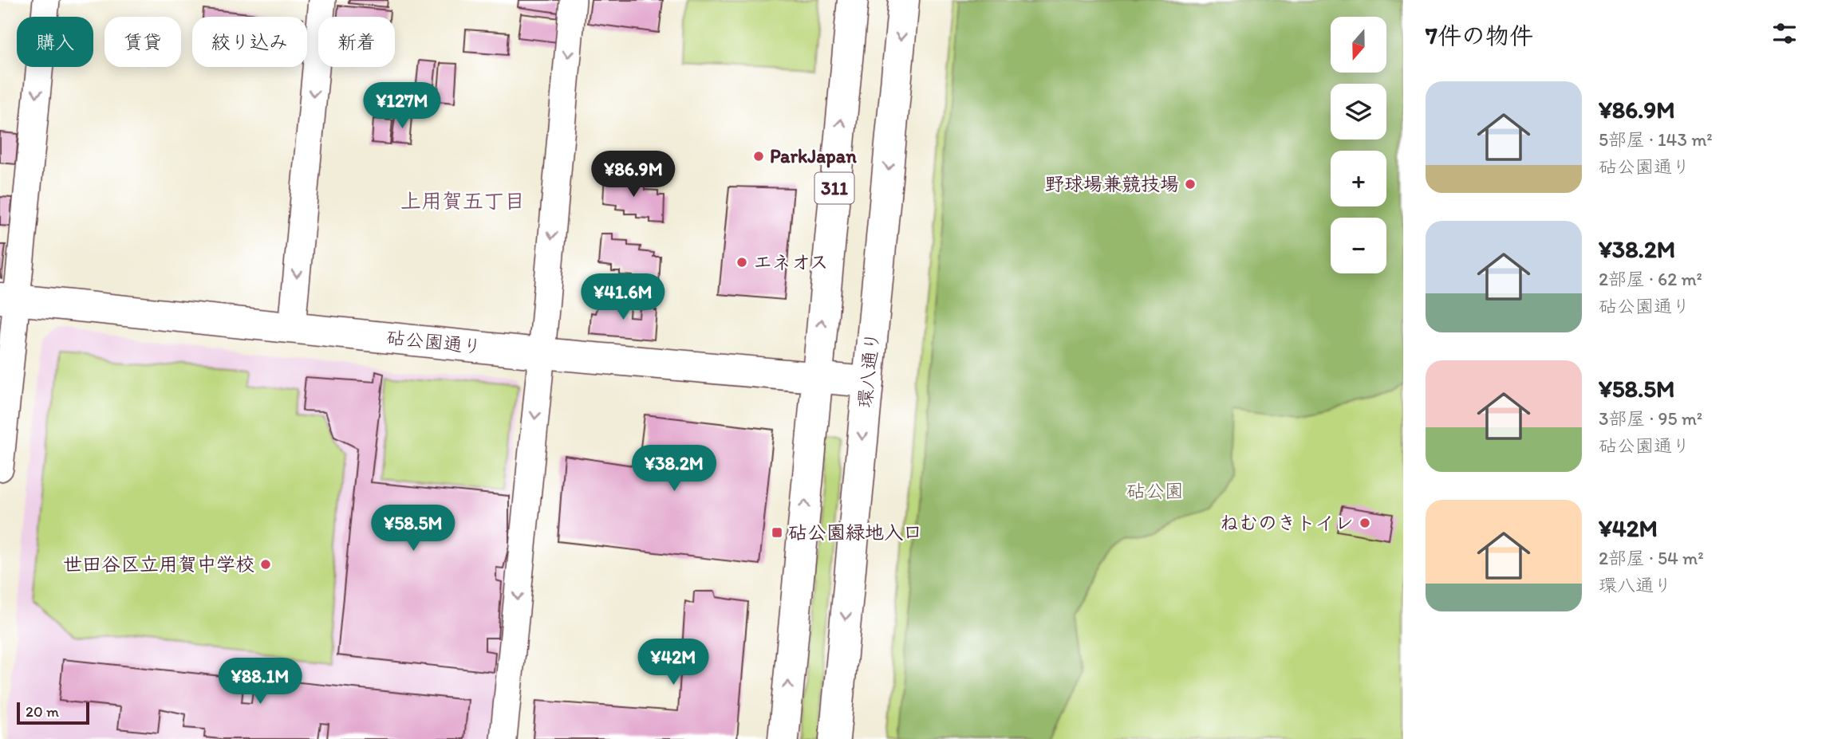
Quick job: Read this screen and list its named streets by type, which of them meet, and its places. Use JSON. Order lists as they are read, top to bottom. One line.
{"streets":{"main road":["311","砧公園通り","環八通り"]},"crossings":[["311","砧公園通り"],["砧公園通り","環八通り"]],"districts":["上用賀五丁目"],"parks":["砧公園"],"places":{"other":["ParkJapan","野球場兼競技場","エネオス","ねむのきトイレ","世田谷区立用賀中学校"],"transit":["砧公園緑地入口"]},"scale_bar":"20 m","north":"bottom","page":{"heading":"7件の物件","map_buttons":["+","−"],"chip":["購入","賃貸","絞り込み","新着"],"list":[{"name":"¥86.9M","note":"5部屋 · 143 m² · 砧公園通り"},{"name":"¥38.2M","note":"2部屋 · 62 m² · 砧公園通り"},{"name":"¥58.5M","note":"3部屋 · 95 m² · 砧公園通り"},{"name":"¥42M","note":"2部屋 · 54 m² · 環八通り"}],"price":["¥127M","¥86.9M","¥41.6M","¥38.2M","¥58.5M","¥42M","¥88.1M"],"scale":"20 m"}}
